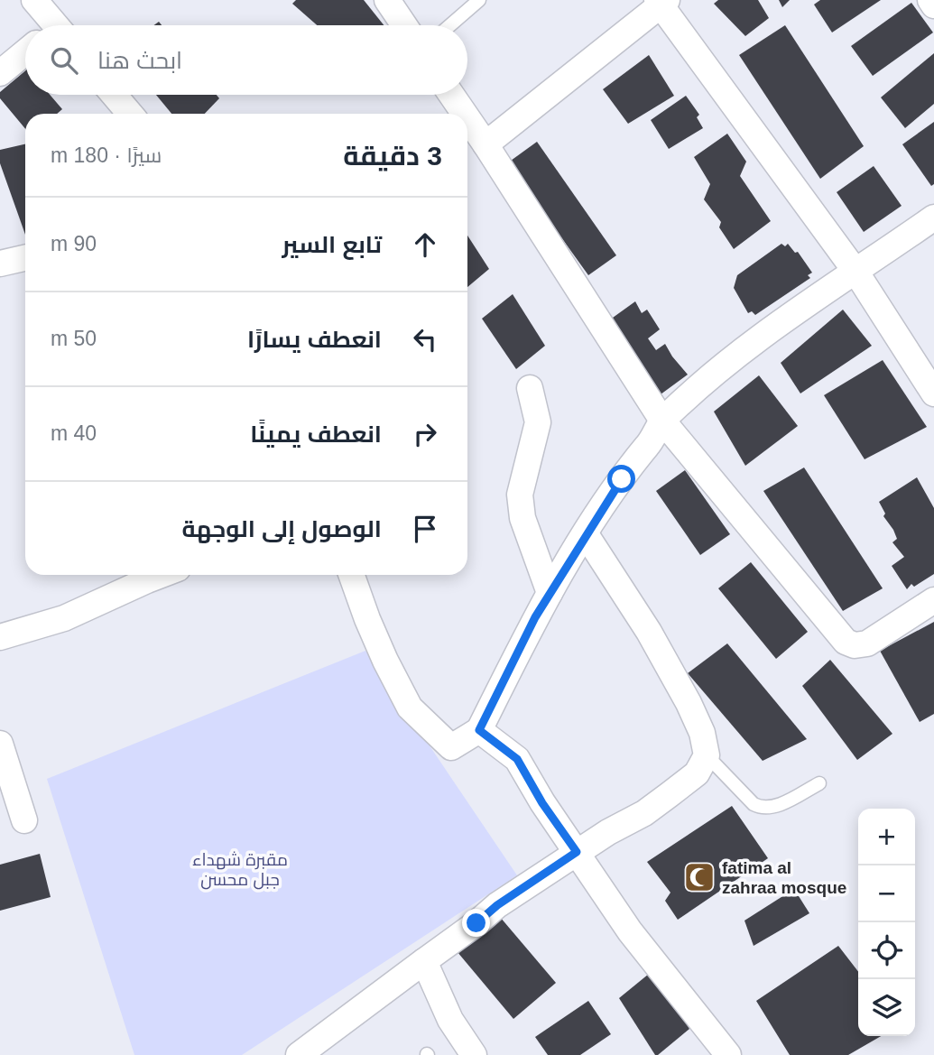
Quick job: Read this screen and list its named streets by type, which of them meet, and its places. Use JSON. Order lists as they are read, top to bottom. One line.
{"parks":["مقبرة شهداء جبل محسن"],"places":{"mosque":["fatima al zahraa mosque"]},"page":{"search":"ابحث هنا","heading":["3 دقيقة","سيرًا · 180 m"],"list":[["تابع السير","90 m"],["انعطف يسارًا","50 m"],["انعطف يمينًا","40 m"],"الوصول إلى الوجهة"],"map_buttons":["+","−"]}}
